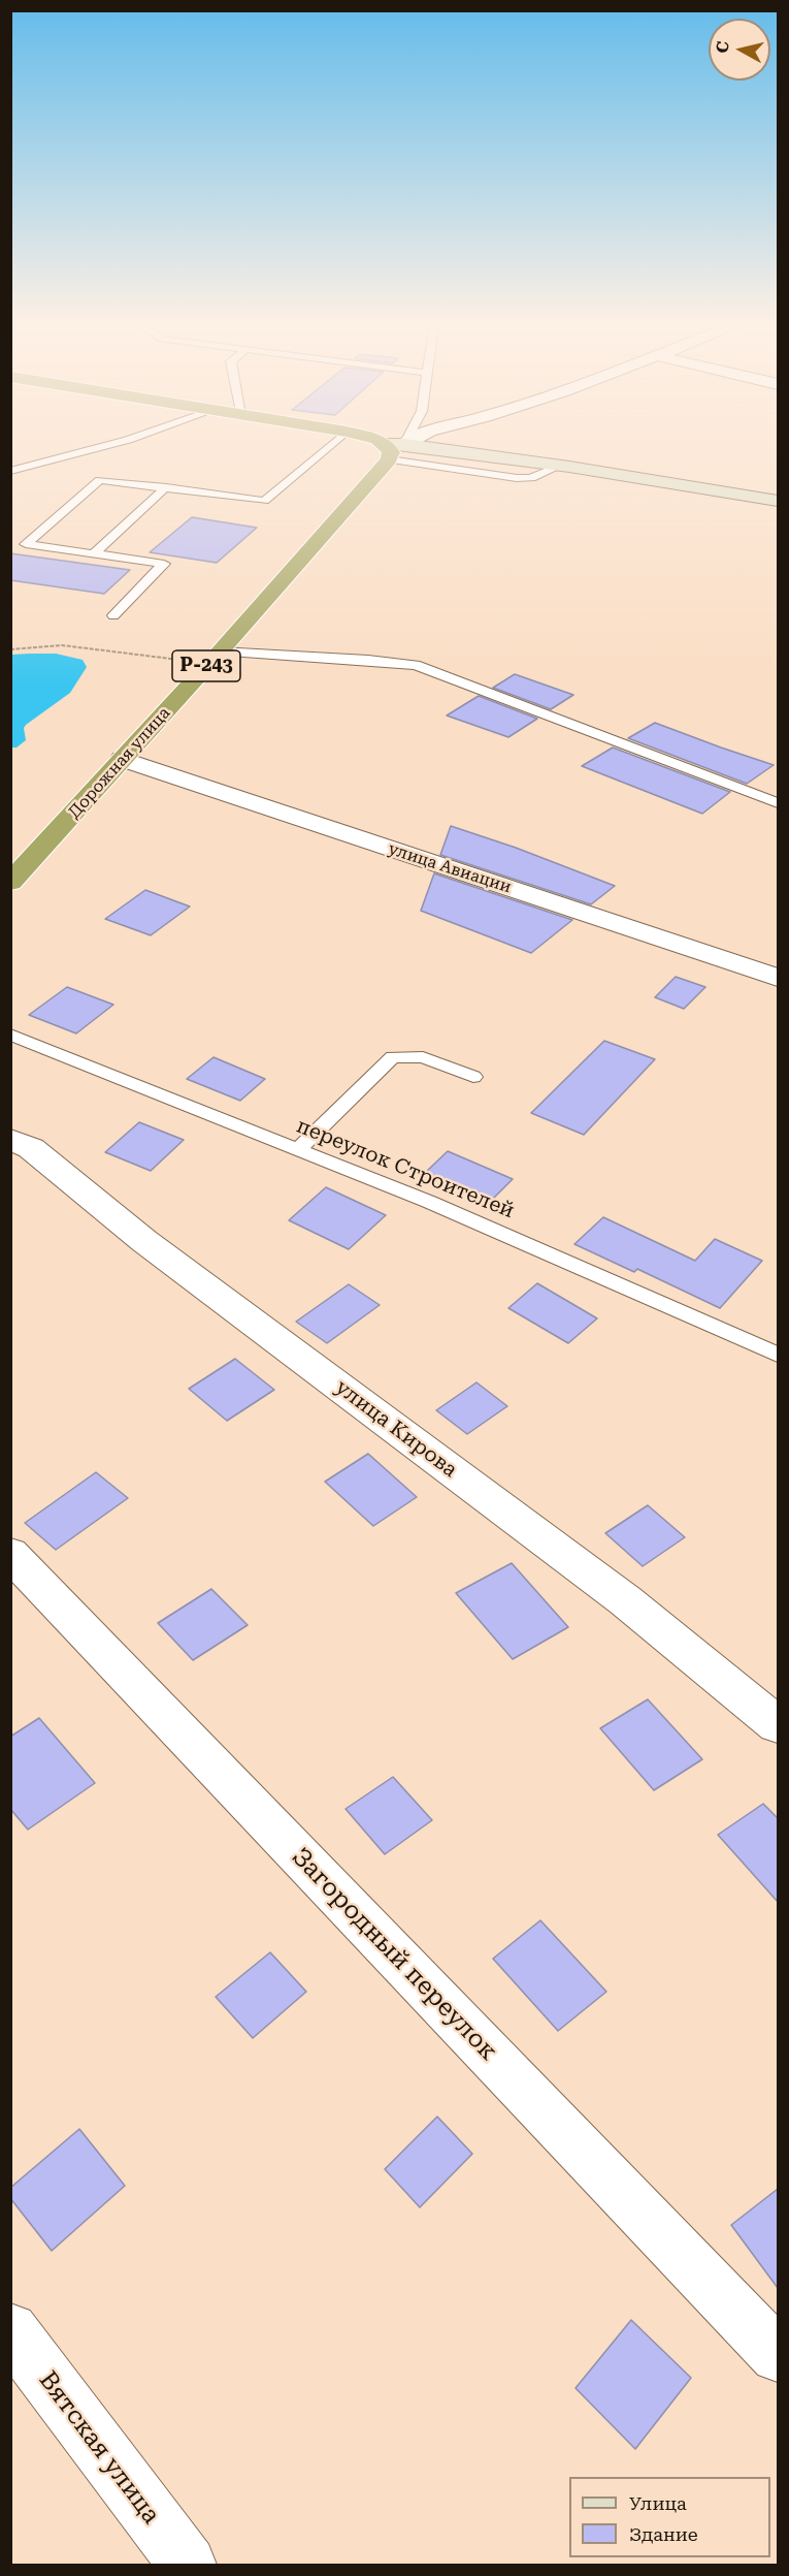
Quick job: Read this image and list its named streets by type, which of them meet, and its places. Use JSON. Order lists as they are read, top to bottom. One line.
{"streets":{"highway":["Р-243","Дорожная улица"],"street":["улица Авиации","улица Кирова","Загородный переулок","Вятская улица"],"lane":["переулок Строителей"]},"crossings":[["Дорожная улица","улица Авиации"]],"legend":["Улица","Здание"],"north":"left"}
